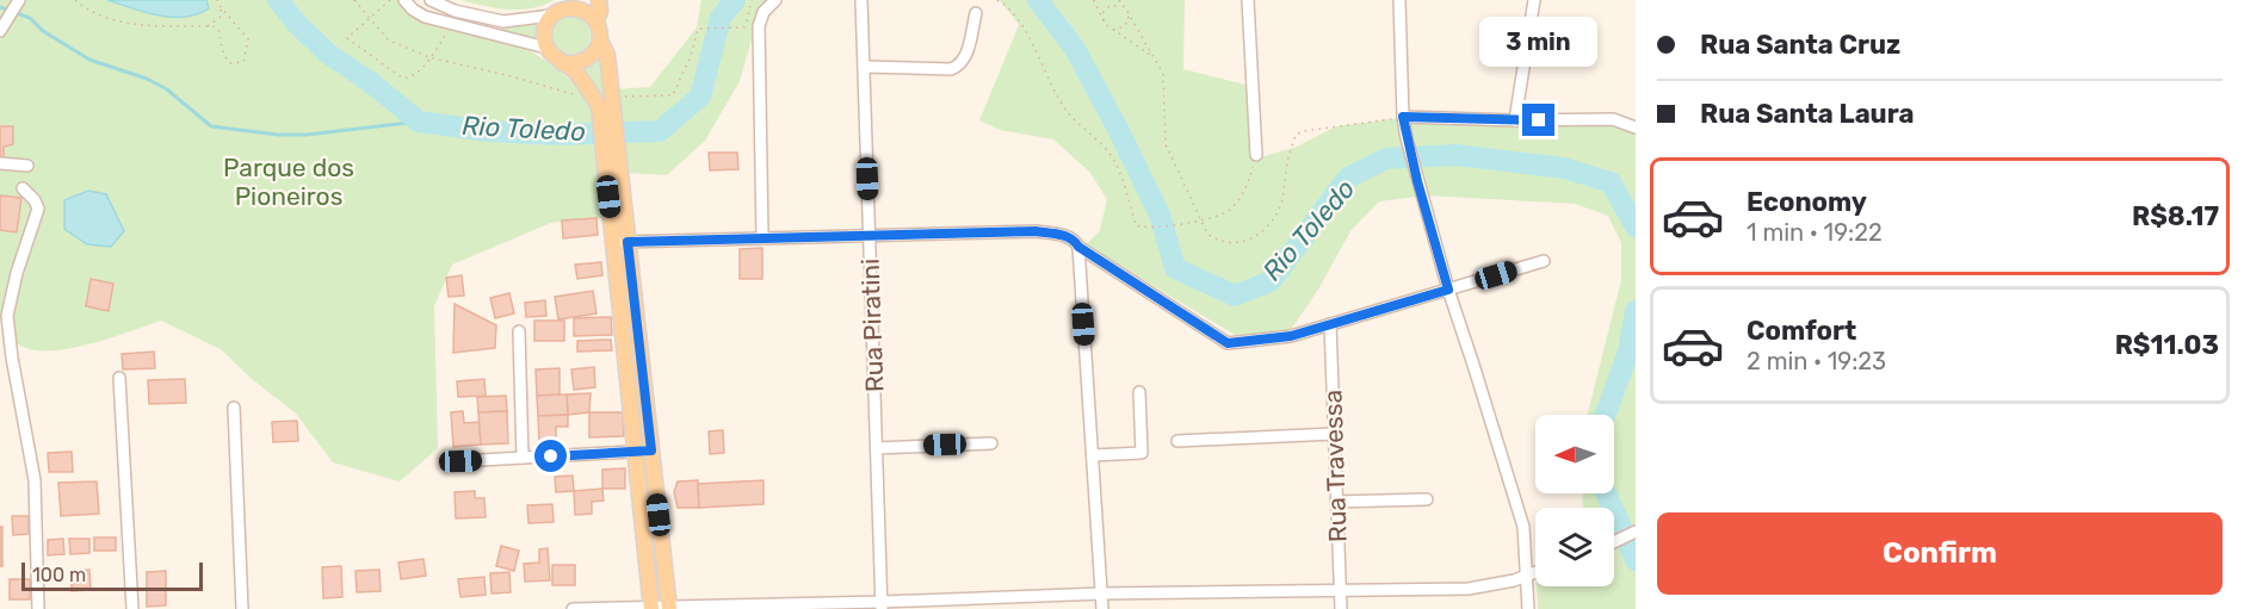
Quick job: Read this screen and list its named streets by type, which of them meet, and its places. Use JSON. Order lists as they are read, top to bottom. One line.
{"streets":{"street":["Rua Piratini","Rua Travessa"]},"water":["Rio Toledo"],"parks":["Parque dos Pioneiros"],"scale_bar":"100 m","north":"left","page":{"banner":["Rua Santa Cruz","Rua Santa Laura"],"bubble":"3 min","list":[{"name":"Economy","note":"1 min · 19:22","value":"R$8.17"},{"name":"Comfort","note":"2 min · 19:23","value":"R$11.03"}],"buttons":"Confirm","scale":"100 m"}}
